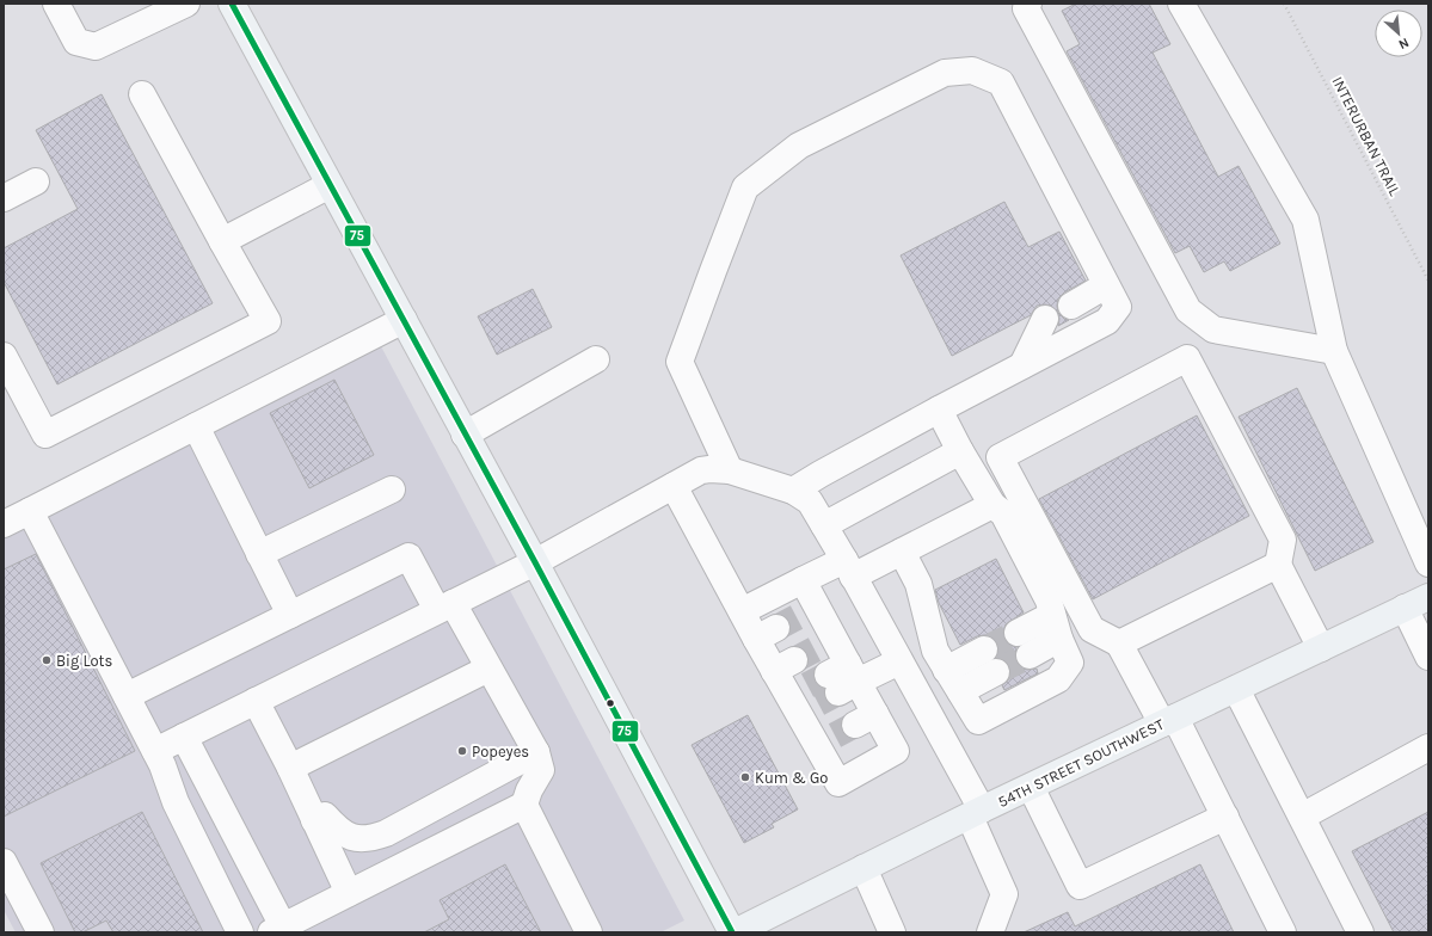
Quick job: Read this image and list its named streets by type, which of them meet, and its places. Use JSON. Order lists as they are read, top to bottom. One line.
{"streets":{"main road":["54TH STREET SOUTHWEST"],"path":["INTERURBAN TRAIL"]},"places":["Big Lots","Popeyes","Kum & Go"],"lines":["transit line 75"],"north":"bottom right"}
